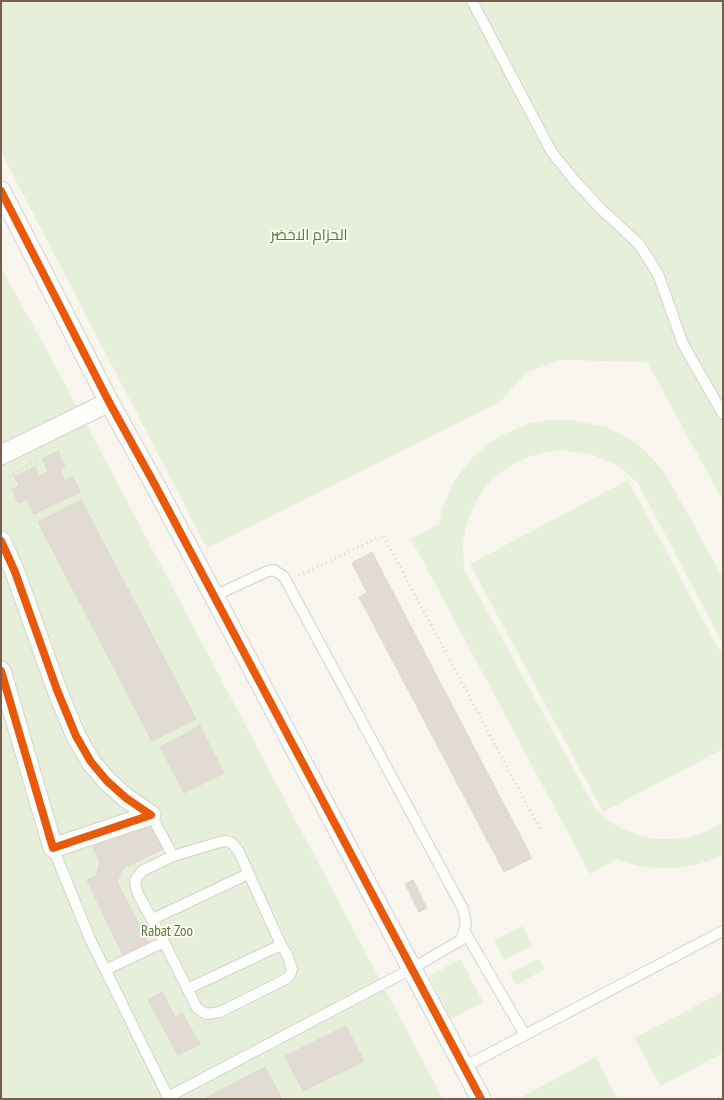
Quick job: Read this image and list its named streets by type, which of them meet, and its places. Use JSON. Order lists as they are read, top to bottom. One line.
{"parks":["الحزام الاخضر","Rabat Zoo"]}
